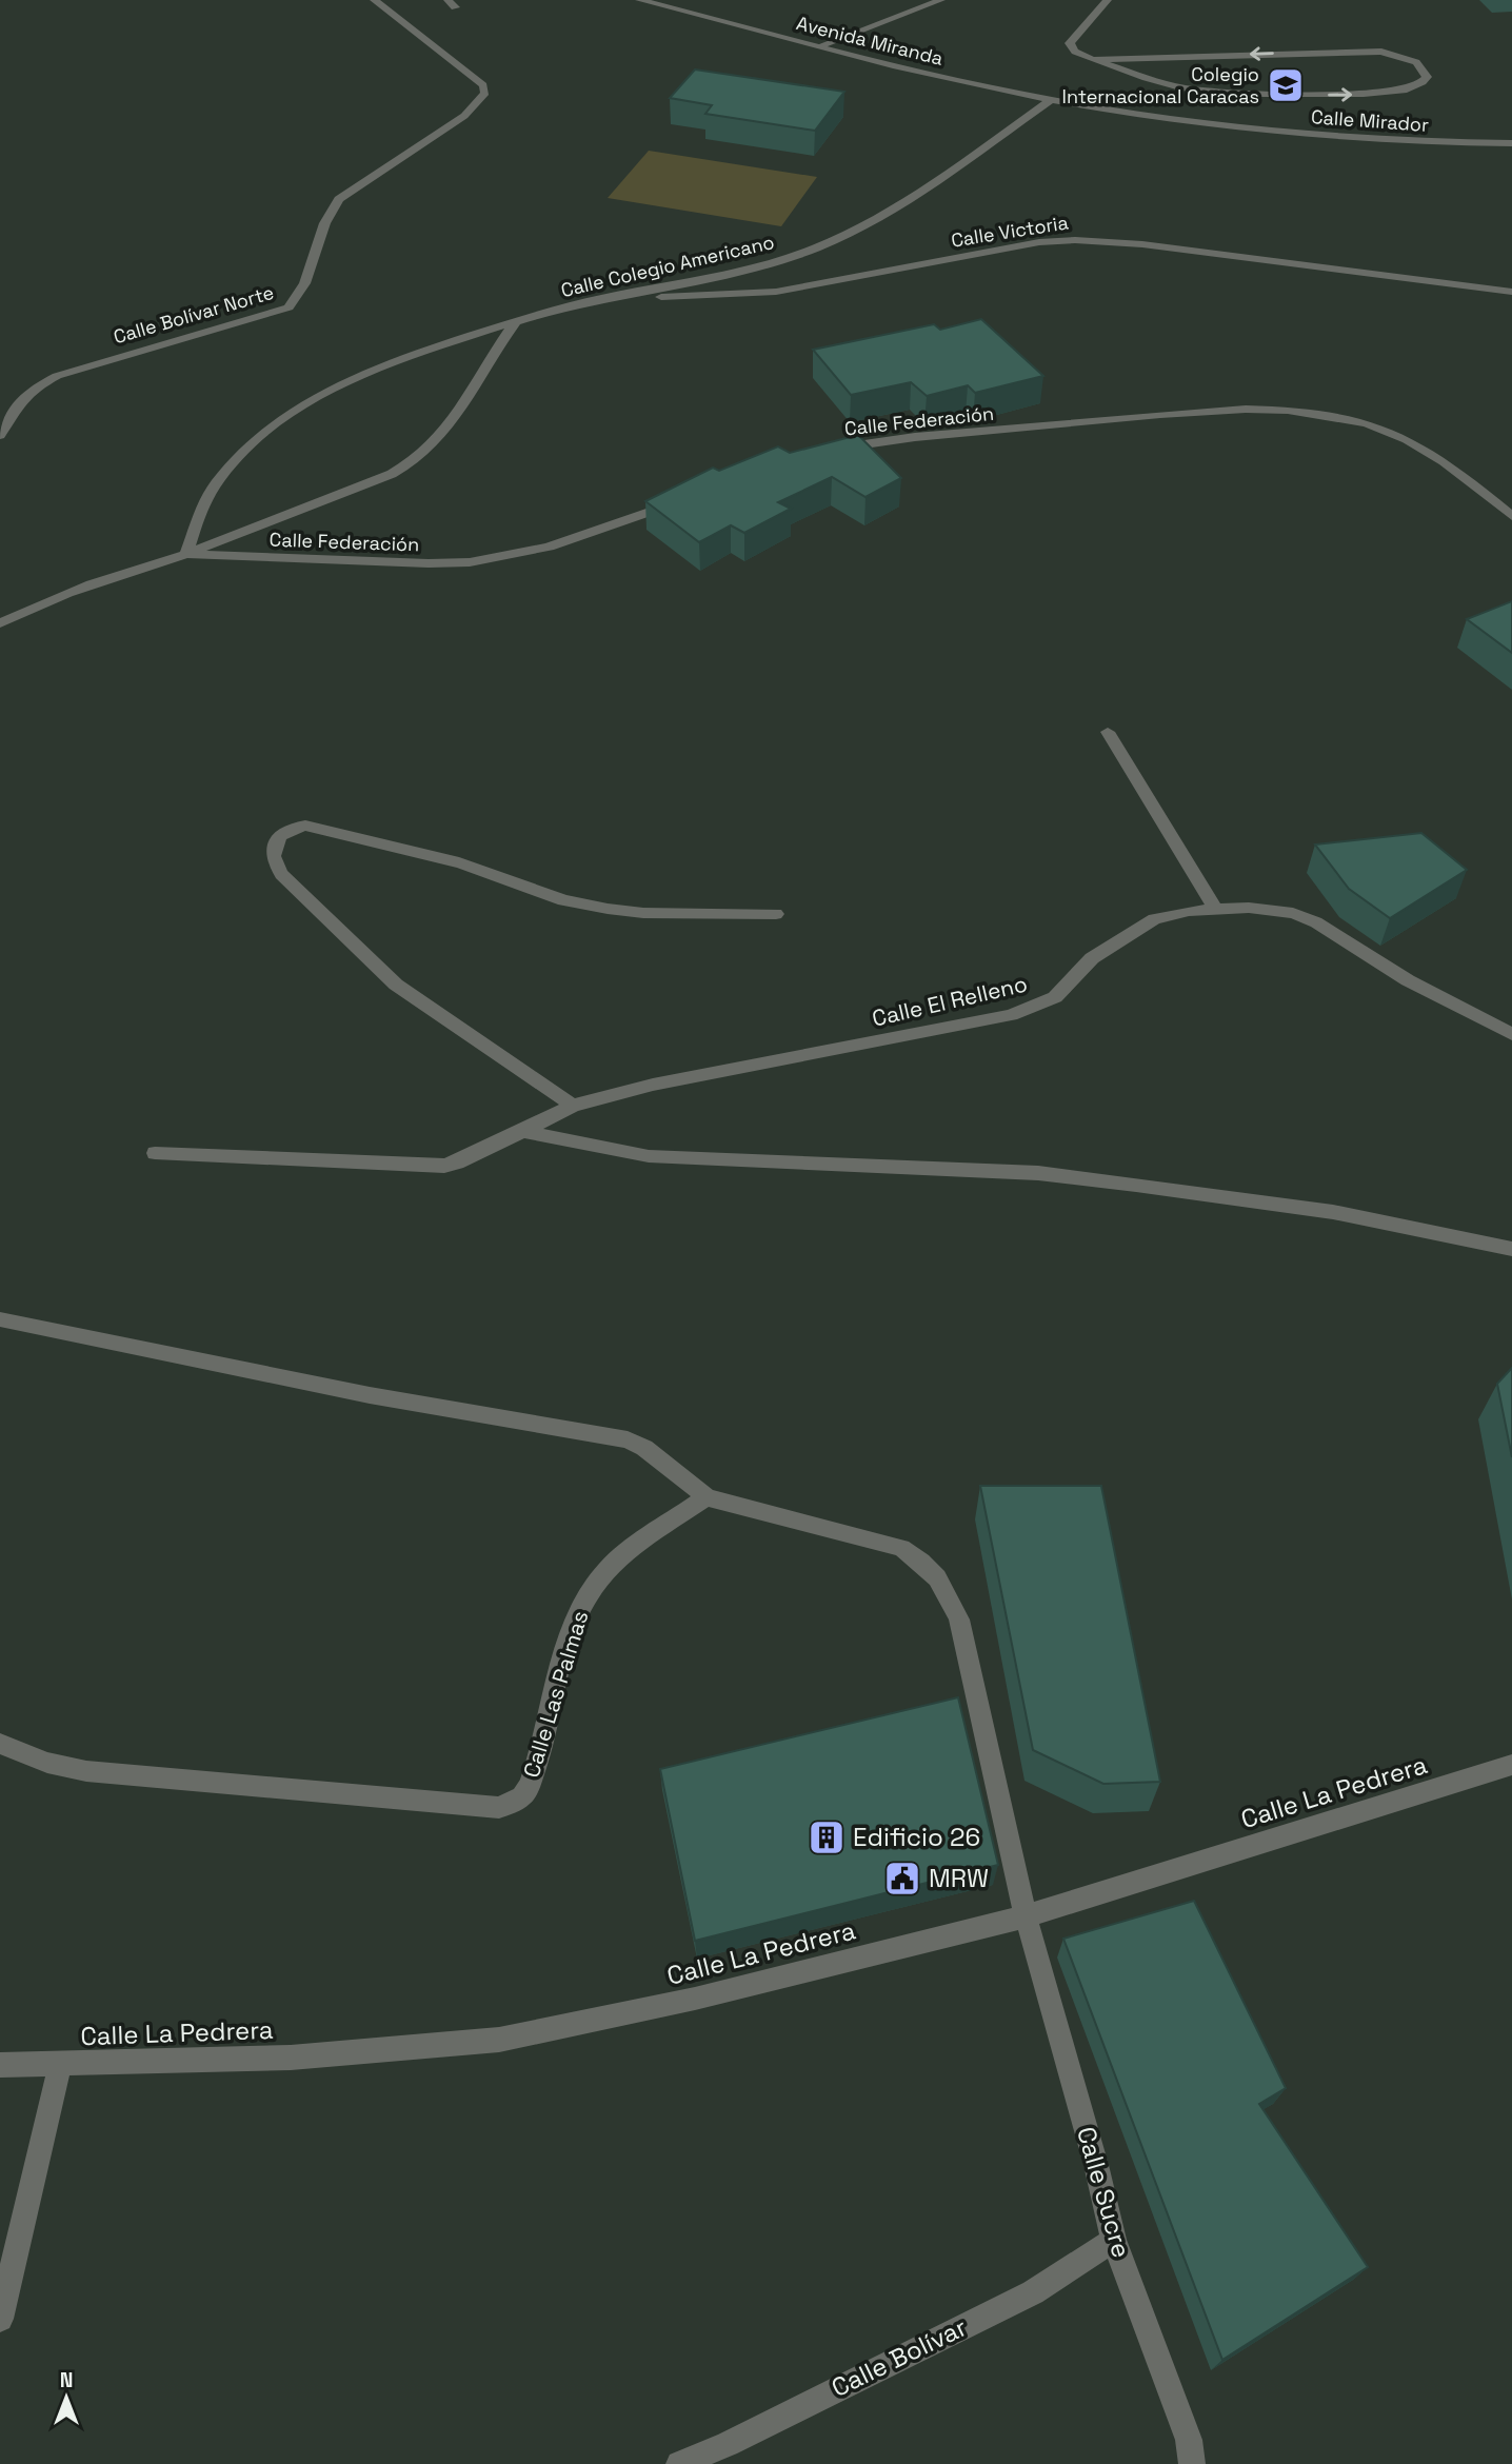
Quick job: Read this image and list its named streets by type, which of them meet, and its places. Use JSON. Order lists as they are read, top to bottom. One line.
{"streets":{"street":["Avenida Miranda","Calle Mirador","Calle Victoria","Calle Colegio Americano","Calle Bolívar Norte","Calle Federación","Calle El Relleno","Calle Las Palmas","Calle La Pedrera","Calle Sucre","Calle Bolívar"]},"crossings":[["Avenida Miranda","Calle Mirador"],["Avenida Miranda","Calle Colegio Americano"],["Calle Mirador","Calle Colegio Americano"],["Calle Victoria","Calle Colegio Americano"],["Calle Colegio Americano","Calle Federación"],["Calle La Pedrera","Calle Sucre"],["Calle Sucre","Calle Bolívar"]],"places":{"school or university":["Colegio Internacional Caracas"],"building":["Edificio 26"],"public building":["MRW"]},"north":"top"}
